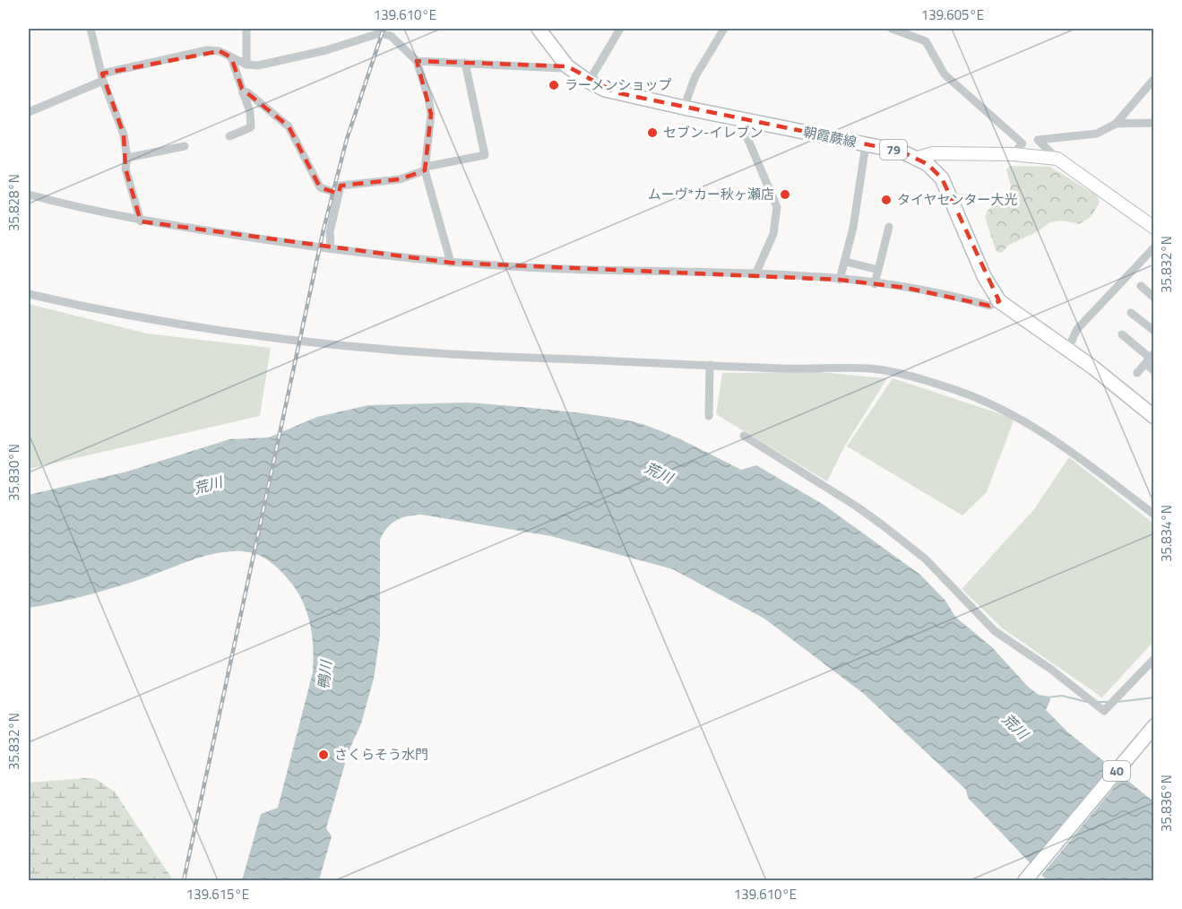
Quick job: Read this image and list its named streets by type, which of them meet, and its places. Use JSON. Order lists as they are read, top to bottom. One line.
{"streets":{"main road":["朝霞蕨線","79","40"]},"water":["荒川","鴨川"],"places":["ラーメンショップ","セブン-イレブン","ムーヴ*カー秋ヶ瀬店","タイヤセンター大光","さくらそう水門"],"coordinates":["139.610°E","139.605°E","35.828°N","35.832°N","35.830°N","35.834°N","35.836°N","139.615°E"]}
